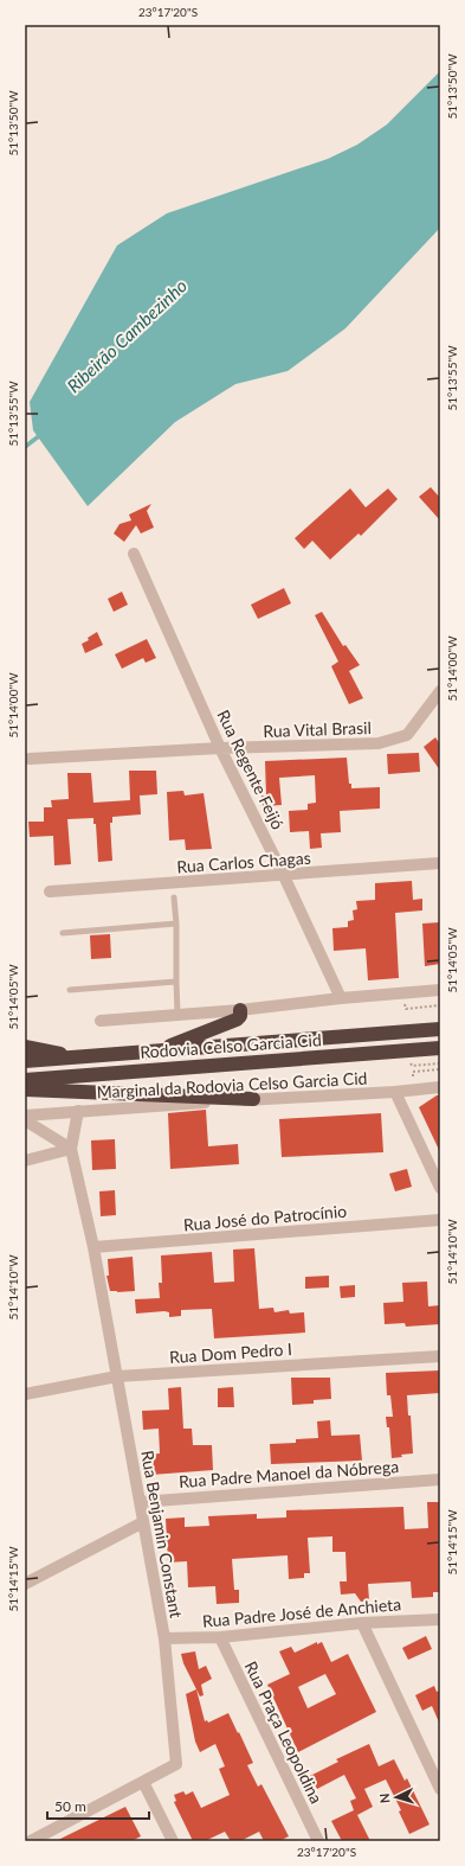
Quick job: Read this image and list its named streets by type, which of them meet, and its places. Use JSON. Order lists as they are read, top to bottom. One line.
{"streets":{"highway":["Rodovia Celso Garcia Cid"],"street":["Rua Vital Brasil","Rua Regente Feijó","Rua Carlos Chagas","Marginal da Rodovia Celso Garcia Cid","Rua José do Patrocínio","Rua Dom Pedro I","Rua Padre Manoel da Nóbrega","Rua Benjamin Constant","Rua Padre José de Anchieta","Rua Praça Leopoldina"]},"crossings":[["Rua Vital Brasil","Rua Regente Feijó"],["Rua Regente Feijó","Rua Carlos Chagas"],["Marginal da Rodovia Celso Garcia Cid","Rua Benjamin Constant"],["Rua José do Patrocínio","Rua Benjamin Constant"],["Rua Dom Pedro I","Rua Benjamin Constant"],["Rua Padre Manoel da Nóbrega","Rua Benjamin Constant"],["Rua Benjamin Constant","Rua Padre José de Anchieta"],["Rua Padre José de Anchieta","Rua Praça Leopoldina"]],"water":["Ribeirão Cambezinho"],"scale_bar":"50 m","north":"left","coordinates":["23°17'20\"S","51°13'50\"W","51°13'55\"W","51°14'00\"W","51°14'05\"W","51°14'10\"W","51°14'15\"W"]}
